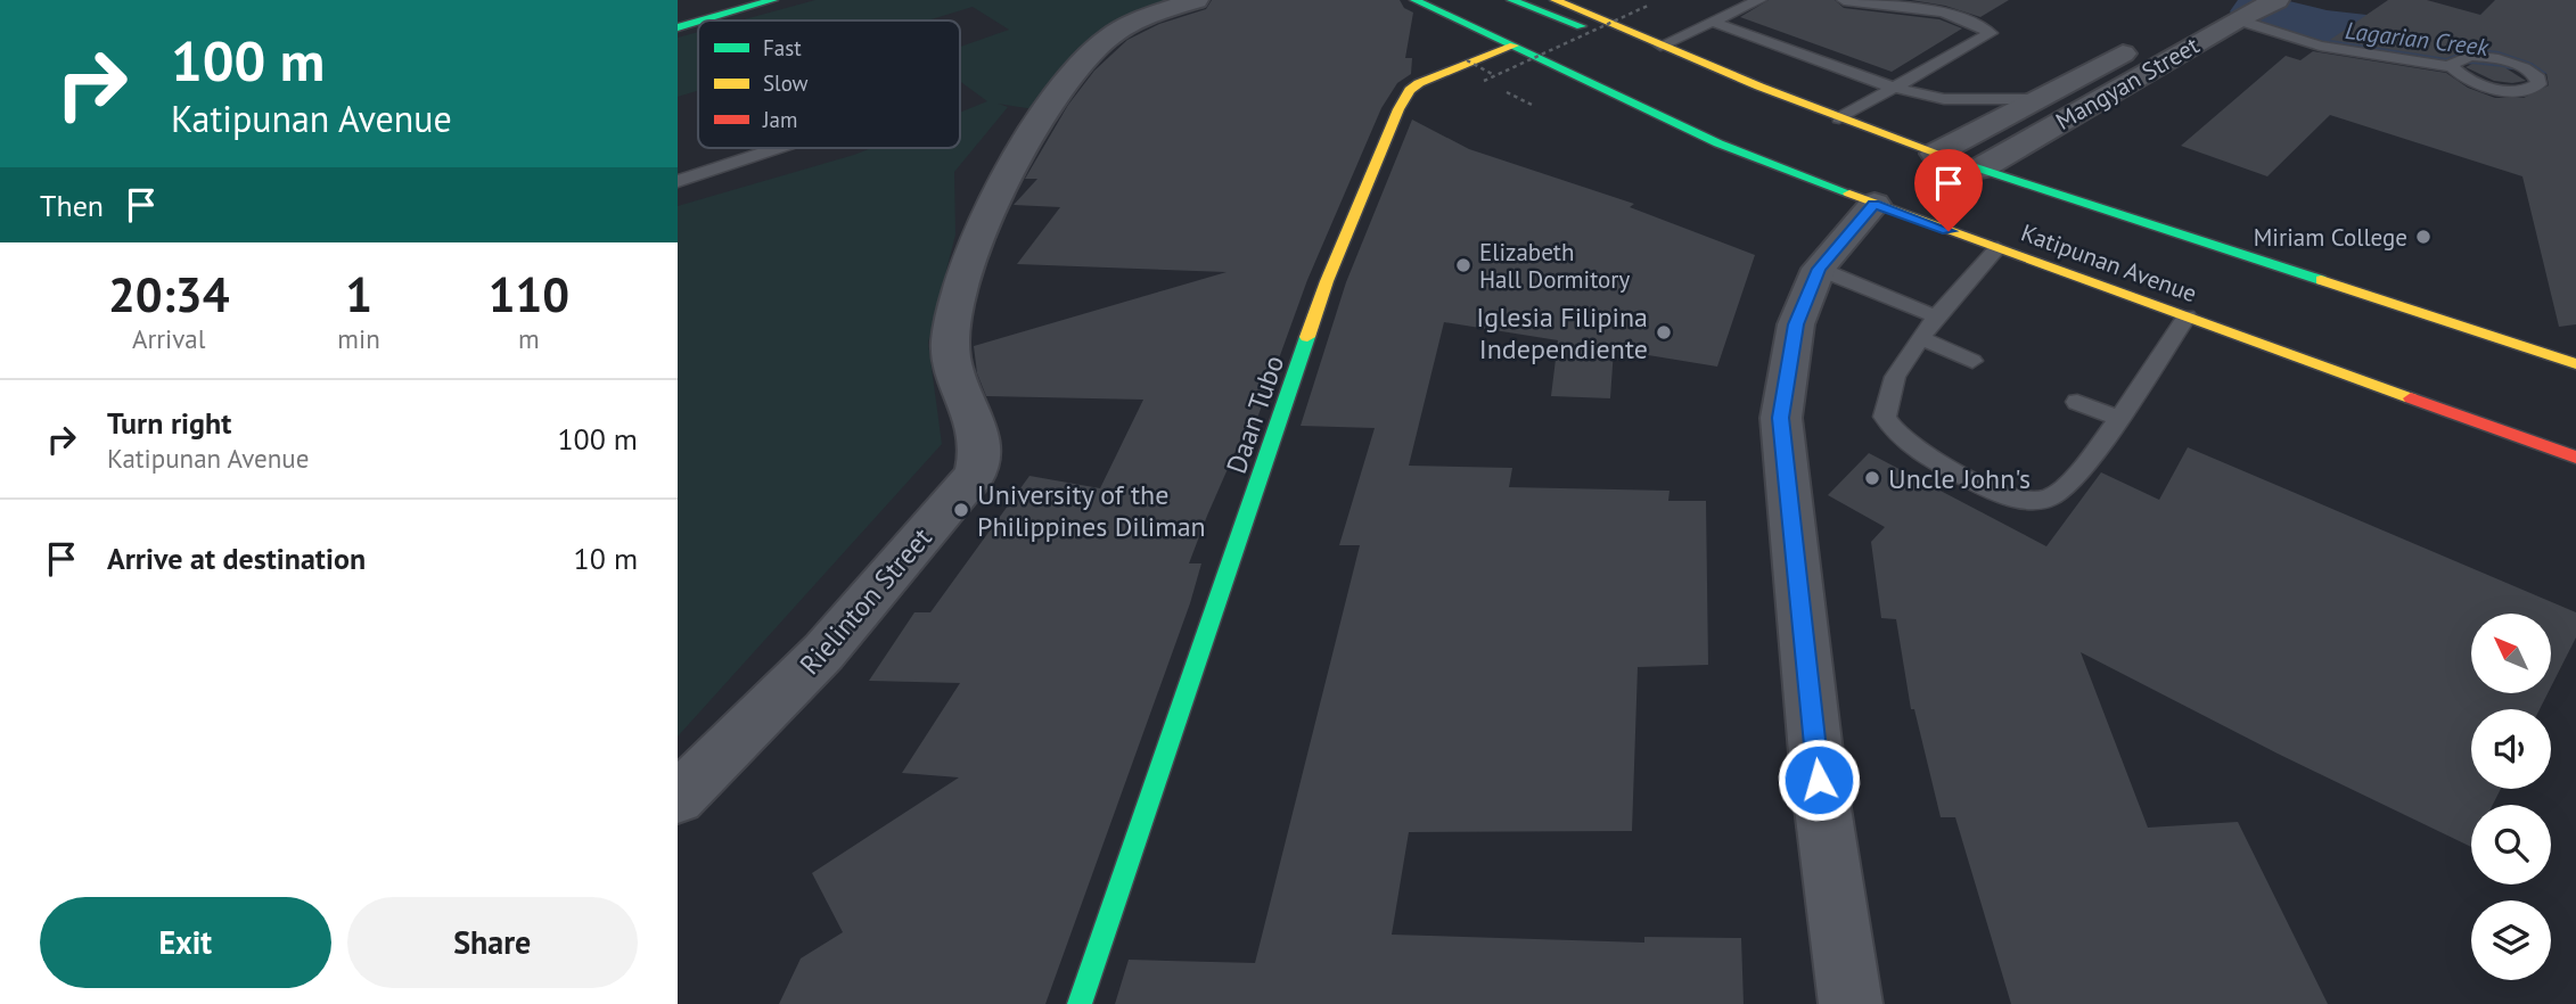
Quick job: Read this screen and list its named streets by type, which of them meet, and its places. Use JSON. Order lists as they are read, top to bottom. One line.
{"streets":{"main road":["Katipunan Avenue","Daan Tubo"],"street":["Mangyan Street","Rielinton Street"]},"crossings":[["Mangyan Street","Katipunan Avenue"],["Katipunan Avenue","Daan Tubo"]],"water":["Lagarian Creek"],"places":["Miriam College","Elizabeth Hall Dormitory","Iglesia Filipina Independiente","Uncle John's","University of the Philippines Diliman"],"legend":["Fast","Slow","Jam"],"north":"top left","page":{"turn":["100 m","Katipunan Avenue"],"then":"Then","eta":["20:34","Arrival","1","min","110","m"],"list":[{"name":"Turn right","note":"Katipunan Avenue","value":"100 m"},{"name":"Arrive at destination","value":"10 m"}],"buttons":["Exit","Share"]}}
